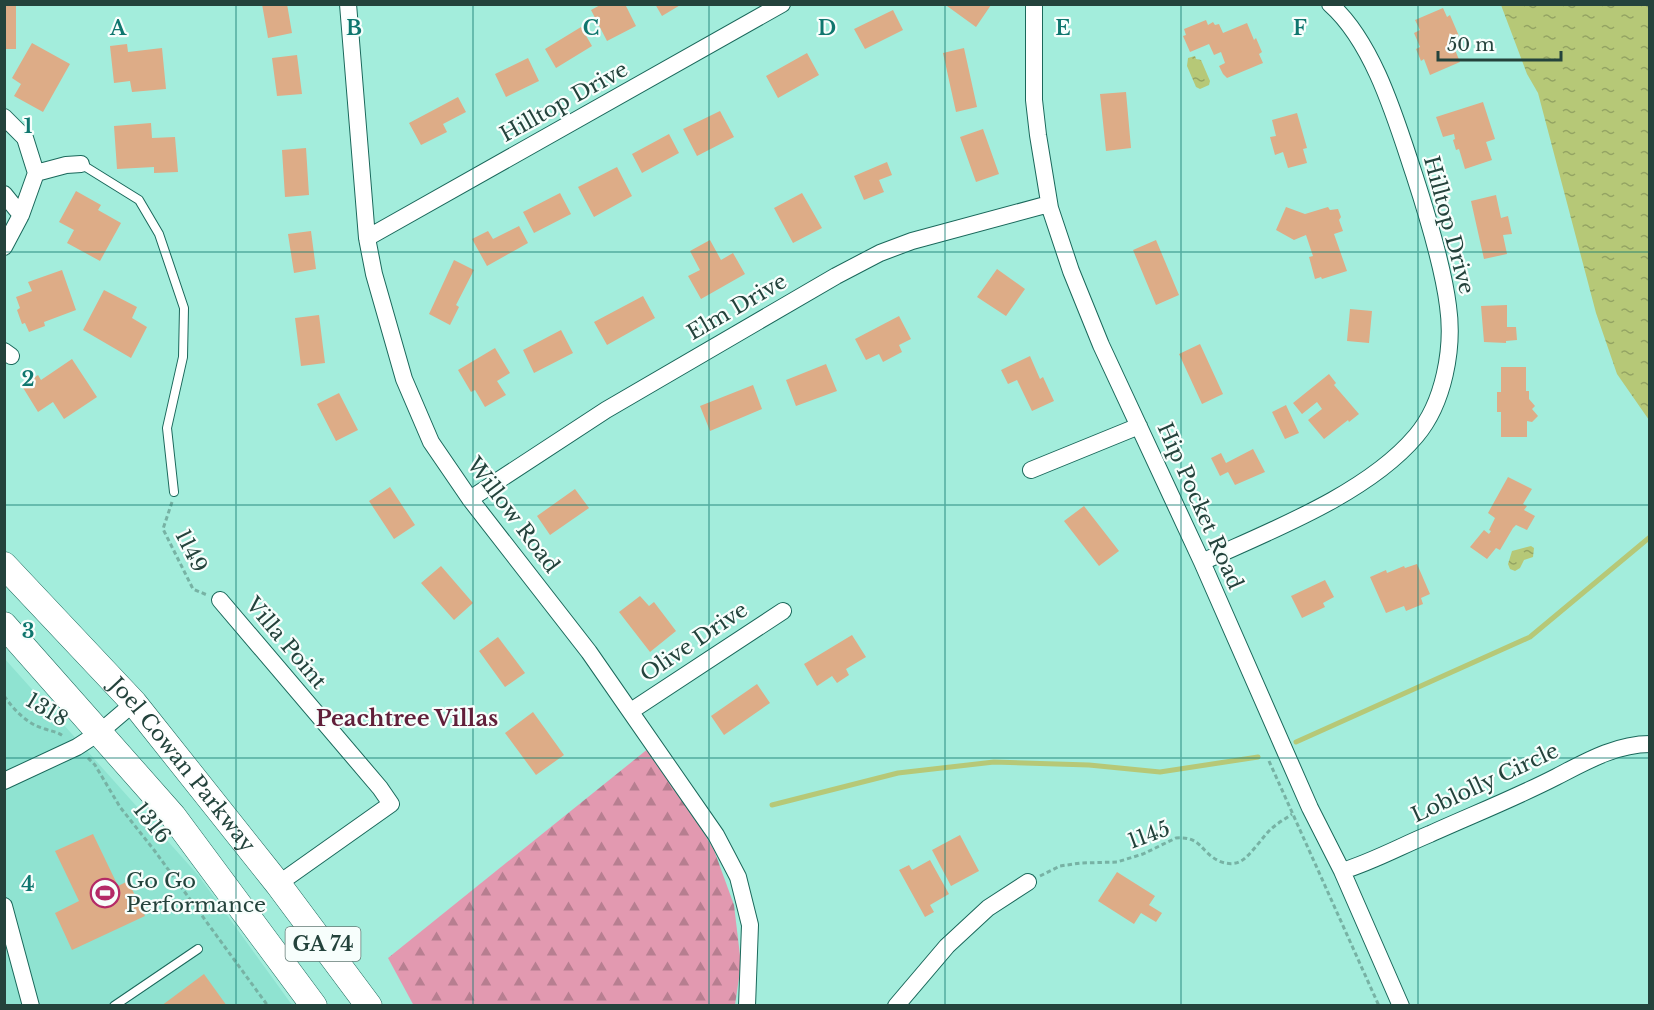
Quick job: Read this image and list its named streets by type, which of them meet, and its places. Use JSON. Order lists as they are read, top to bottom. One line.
{"streets":{"main road":["Joel Cowan Parkway","GA 74"],"street":["Hilltop Drive","Elm Drive","Hip Pocket Road","Willow Road","Olive Drive","Villa Point","Loblolly Circle"],"path":["1149","1318","1316","1145"]},"crossings":[["Hilltop Drive","Hip Pocket Road"],["Hilltop Drive","Willow Road"],["Elm Drive","Hip Pocket Road"],["Elm Drive","Willow Road"],["Hip Pocket Road","Loblolly Circle"],["Willow Road","Olive Drive"],["Villa Point","Joel Cowan Parkway"],["1318","1316"]],"districts":["Peachtree Villas"],"places":{"sports":["Go Go Performance"]},"scale_bar":"50 m","grid":{"columns":["A","B","C","D","E","F"],"rows":["1","2","3","4"]}}
